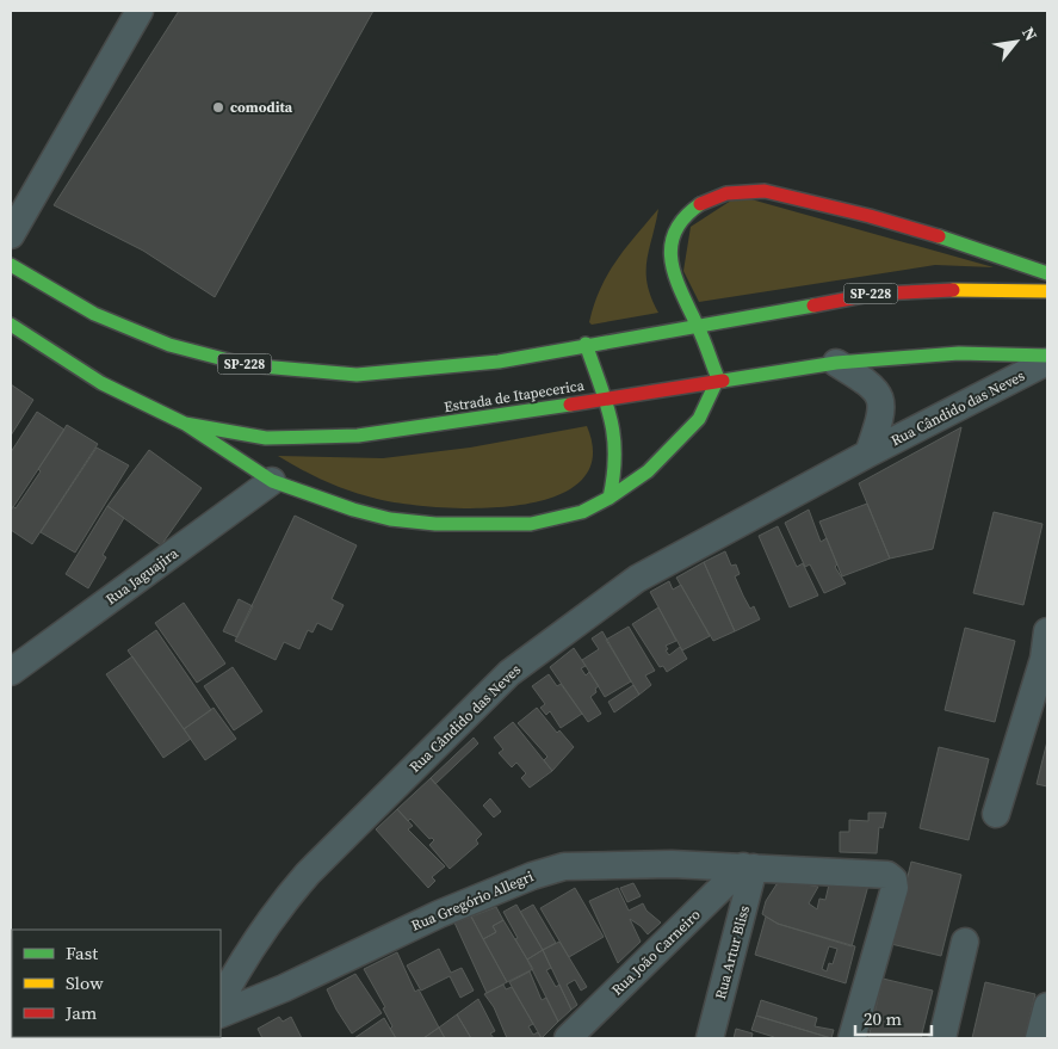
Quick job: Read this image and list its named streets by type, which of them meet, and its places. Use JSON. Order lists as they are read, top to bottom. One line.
{"streets":{"main road":["SP-228","Estrada de Itapecerica"],"street":["Rua Cândido das Neves","Rua Jaguajira","Rua Gregório Allegri","Rua João Carneiro","Rua Artur Bliss"]},"crossings":[["Estrada de Itapecerica","Rua Cândido das Neves"],["Rua Gregório Allegri","Rua João Carneiro"],["Rua Gregório Allegri","Rua Artur Bliss"],["Rua João Carneiro","Rua Artur Bliss"]],"places":["comodita"],"legend":["Fast","Slow","Jam"],"scale_bar":"20 m","north":"top right"}
